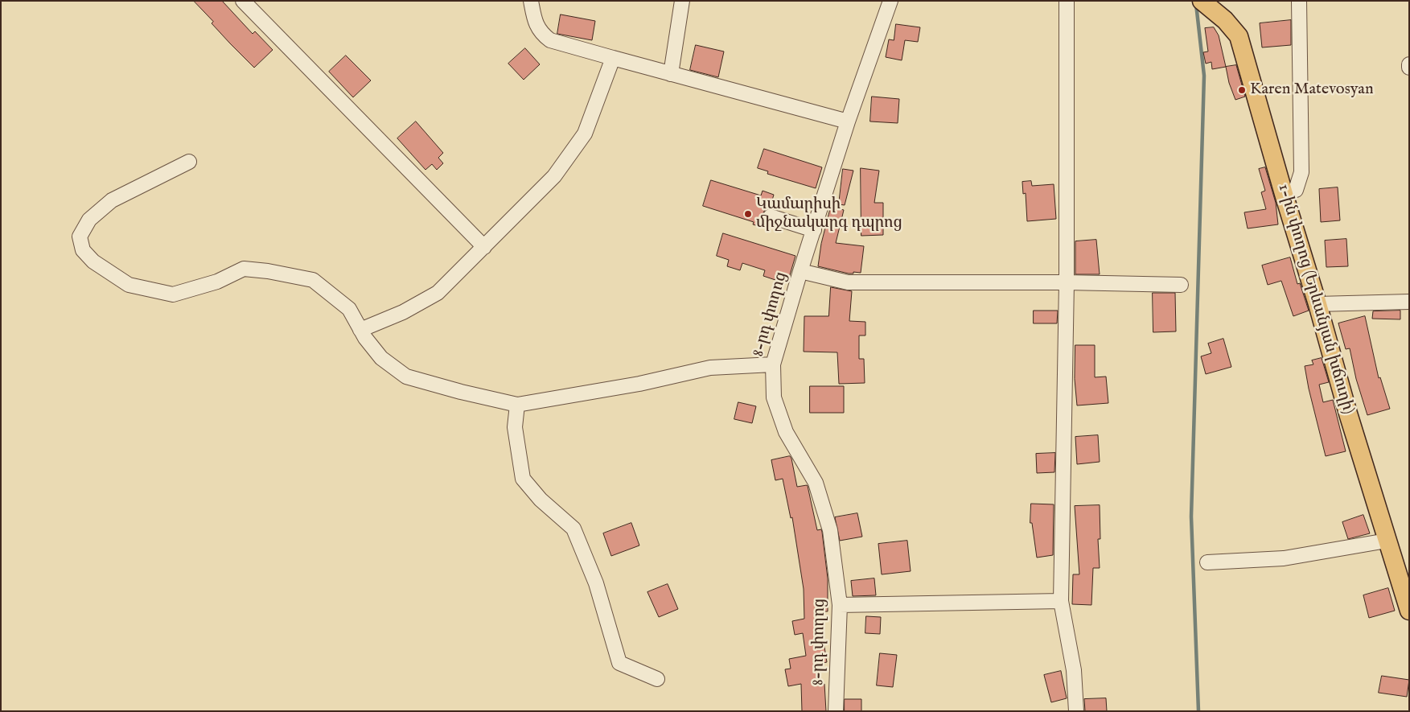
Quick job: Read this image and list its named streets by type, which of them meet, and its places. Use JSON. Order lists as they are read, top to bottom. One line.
{"streets":{"main road":["1-ին փողոց (Երևանյան խճուղի)"],"street":["8-րդ փողոց"]},"places":["Karen Matevosyan","Կամարիսի միջնակարգ դպրոց"]}
